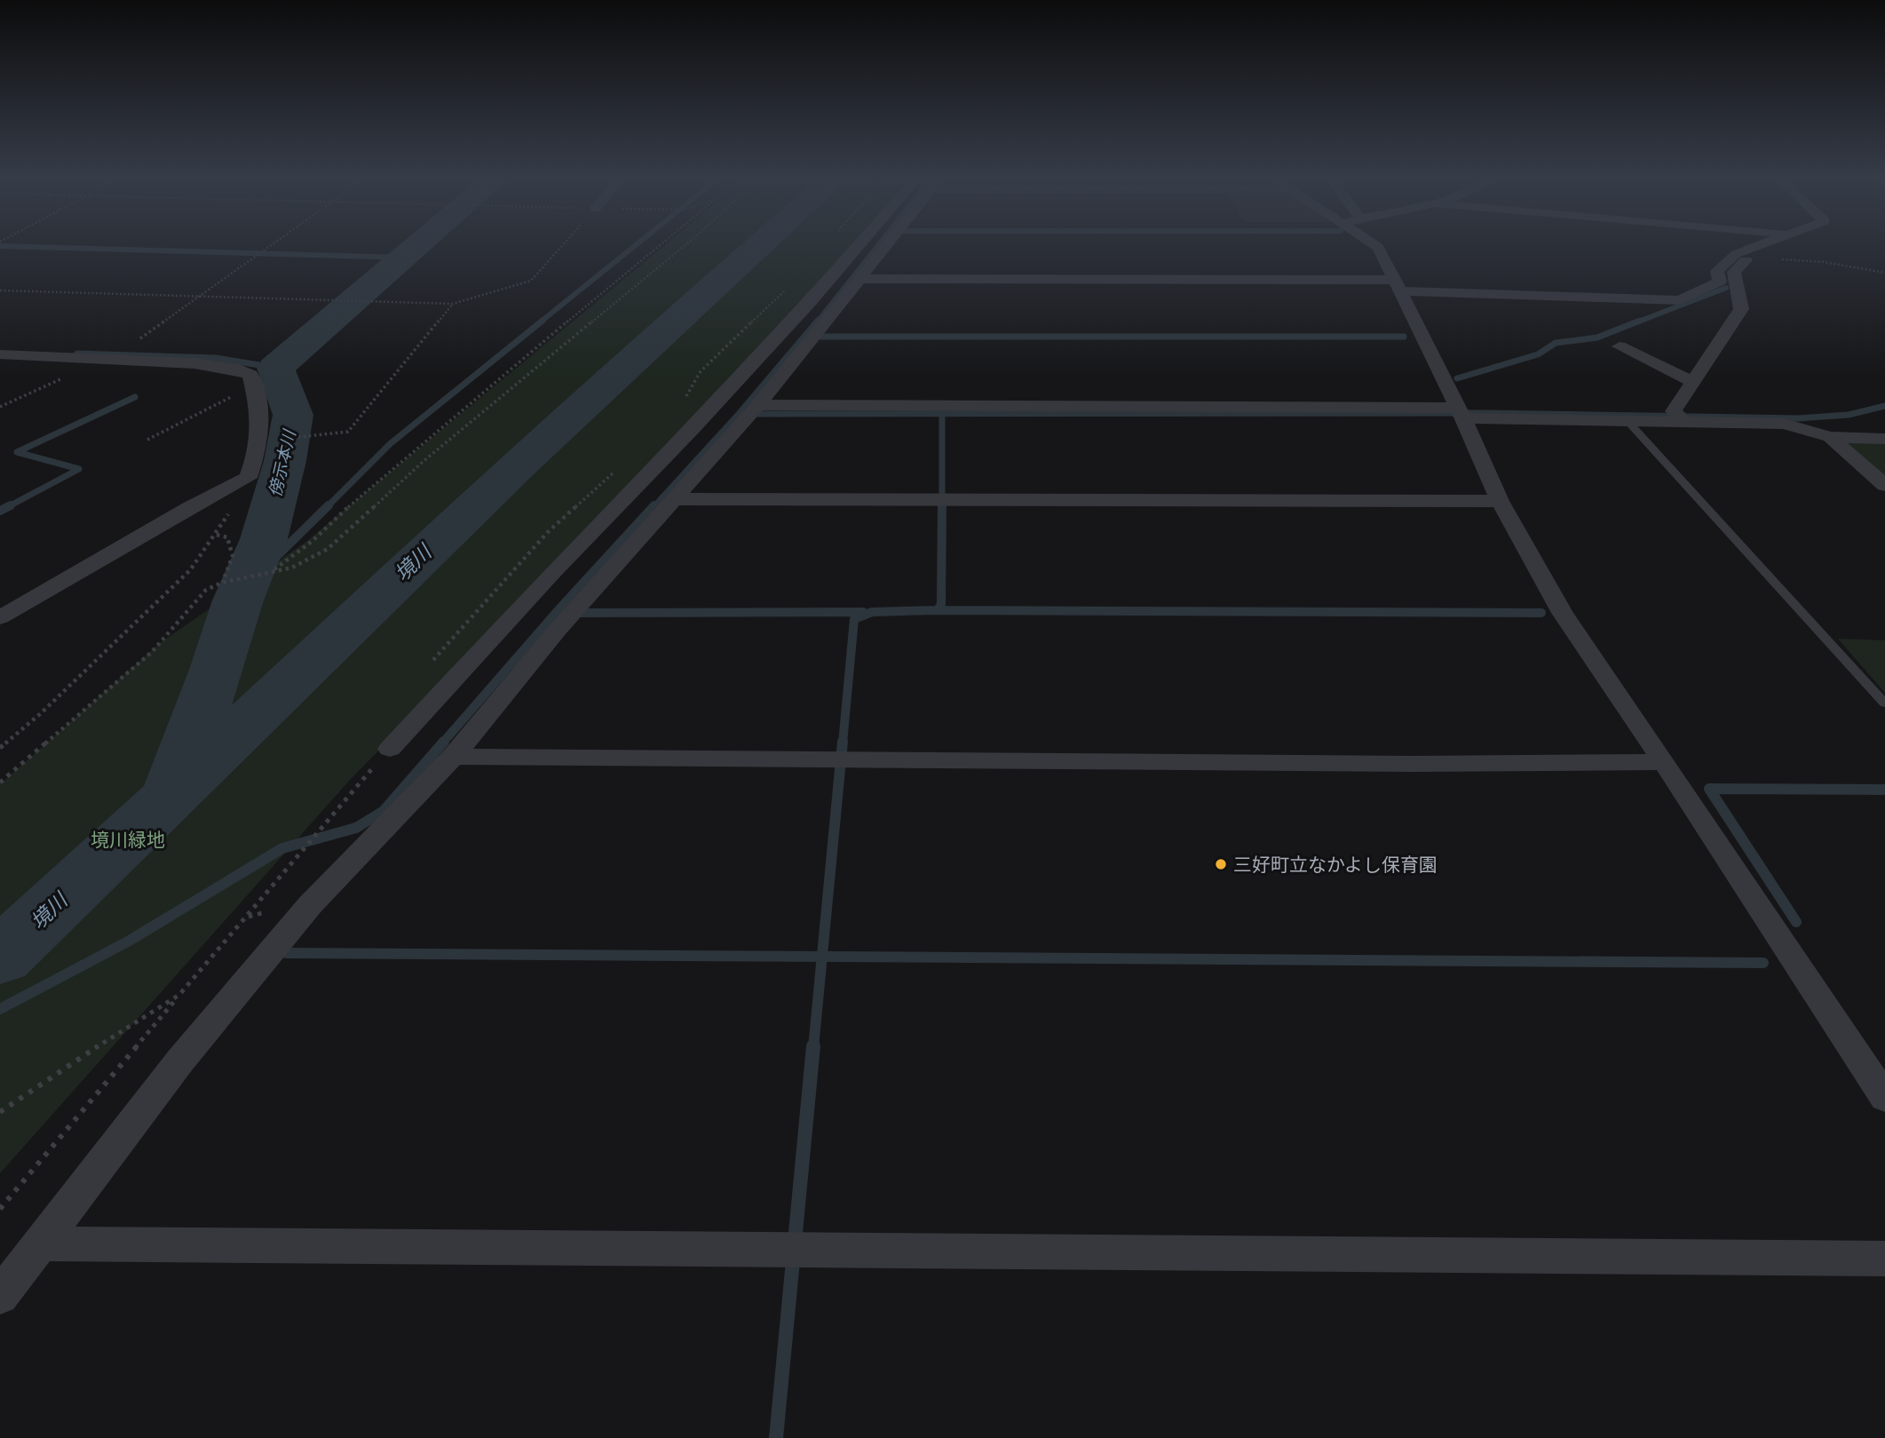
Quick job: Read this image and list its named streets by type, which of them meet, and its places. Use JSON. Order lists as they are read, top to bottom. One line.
{"water":["傍示本川","境川"],"parks":["境川緑地"],"places":["三好町立なかよし保育園"]}
